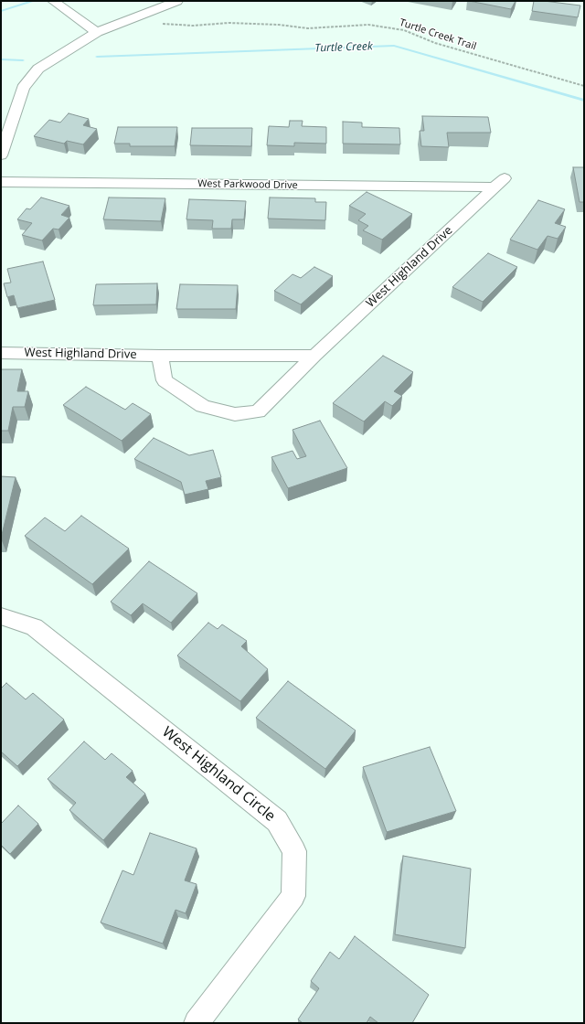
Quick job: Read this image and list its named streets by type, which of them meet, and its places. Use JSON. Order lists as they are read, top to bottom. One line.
{"streets":{"street":["West Parkwood Drive","West Highland Drive","West Highland Circle"],"path":["Turtle Creek Trail"]},"crossings":[["West Parkwood Drive","West Highland Drive"]],"water":["Turtle Creek"]}
